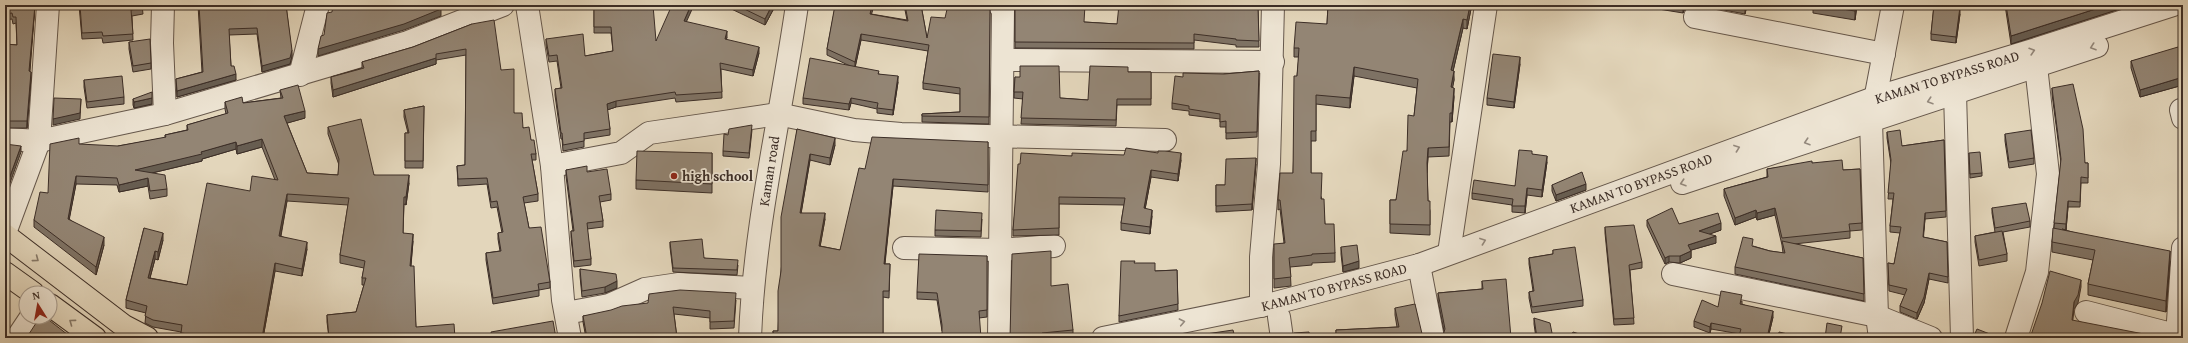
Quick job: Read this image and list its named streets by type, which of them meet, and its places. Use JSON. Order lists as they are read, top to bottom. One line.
{"streets":{"street":["KAMAN TO BYPASS ROAD","Kaman road"]},"places":["high school"],"north":"top"}
